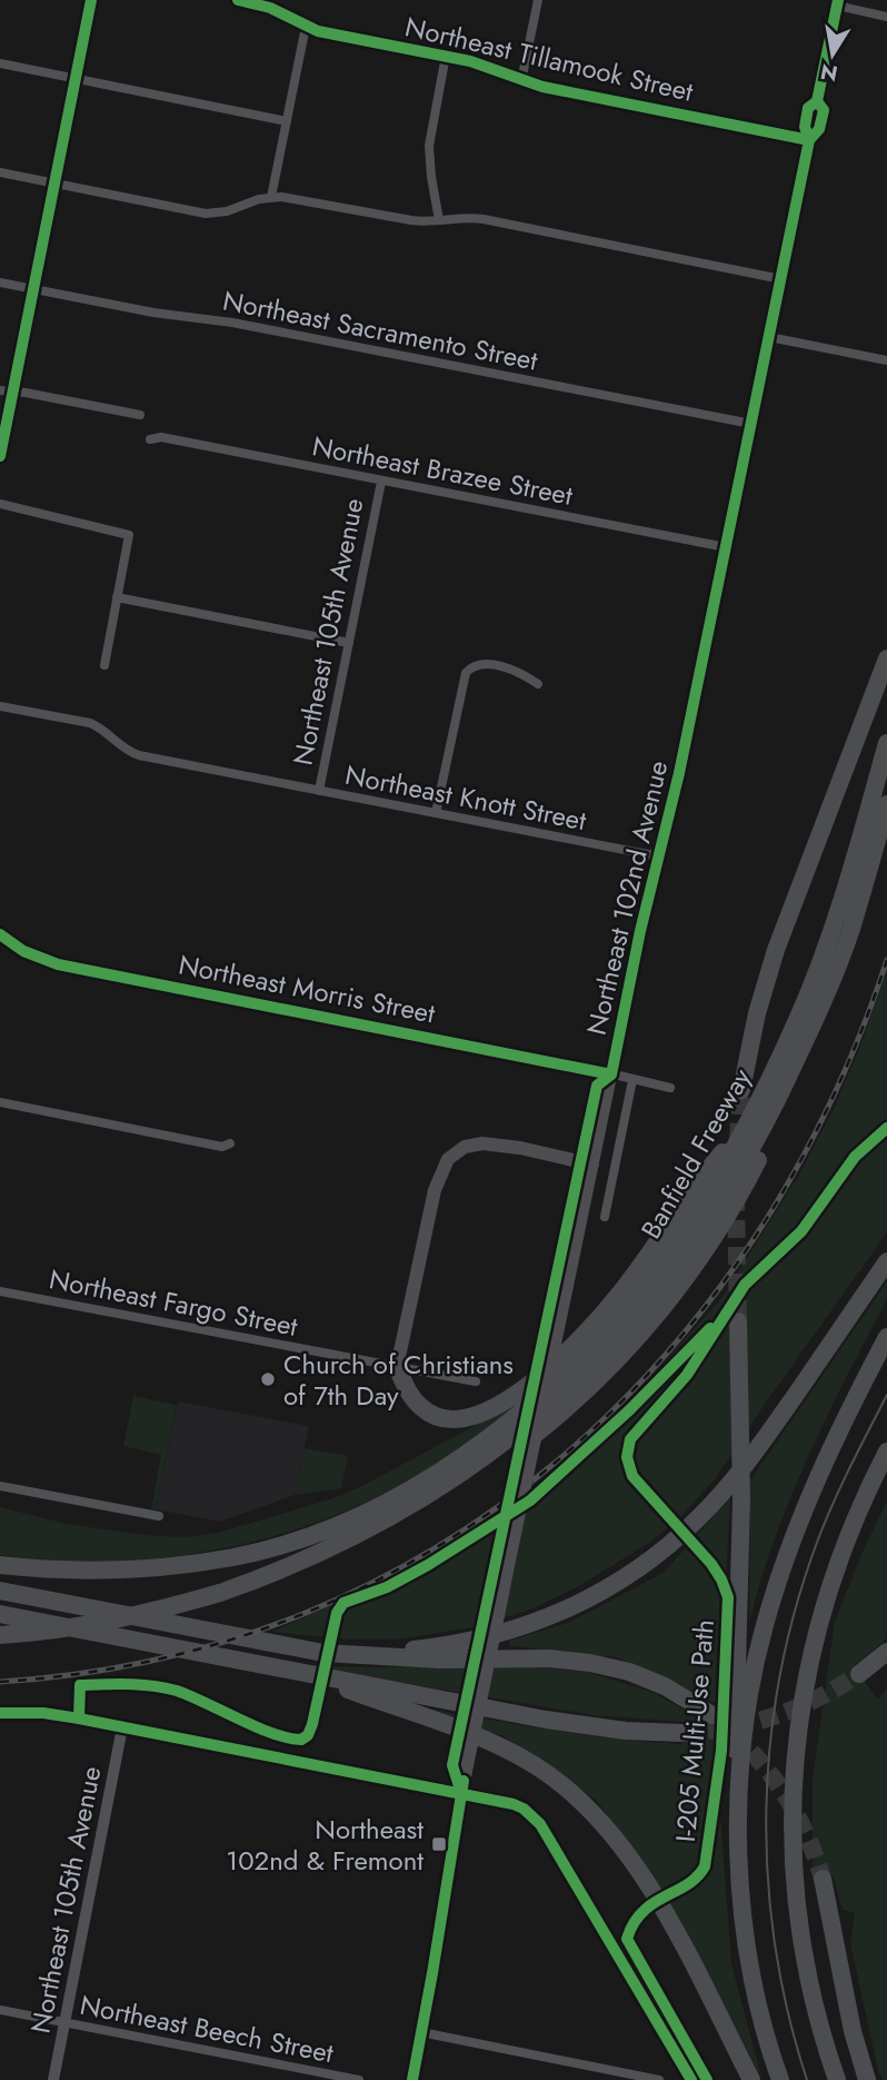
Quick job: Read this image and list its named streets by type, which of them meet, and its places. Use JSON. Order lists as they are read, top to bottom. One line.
{"streets":{"highway":["Banfield Freeway"],"main road":["Northeast 102nd Avenue"],"street":["Northeast Tillamook Street","Northeast Sacramento Street","Northeast Brazee Street","Northeast 105th Avenue","Northeast Knott Street","Northeast Morris Street","Northeast Fargo Street","Northeast Beech Street"],"cycle path":["I-205 Multi-Use Path"]},"crossings":[["Northeast Tillamook Street","Northeast 102nd Avenue"],["Northeast Sacramento Street","Northeast 102nd Avenue"],["Northeast Brazee Street","Northeast 105th Avenue"],["Northeast Brazee Street","Northeast 102nd Avenue"],["Northeast 105th Avenue","Northeast Knott Street"],["Northeast 105th Avenue","Northeast Beech Street"],["Northeast Knott Street","Northeast 102nd Avenue"],["Northeast 102nd Avenue","Northeast Morris Street"]],"places":{"other":["Church of Christians of 7th Day"],"transit":["Northeast 102nd & Fremont"]},"north":"bottom"}
